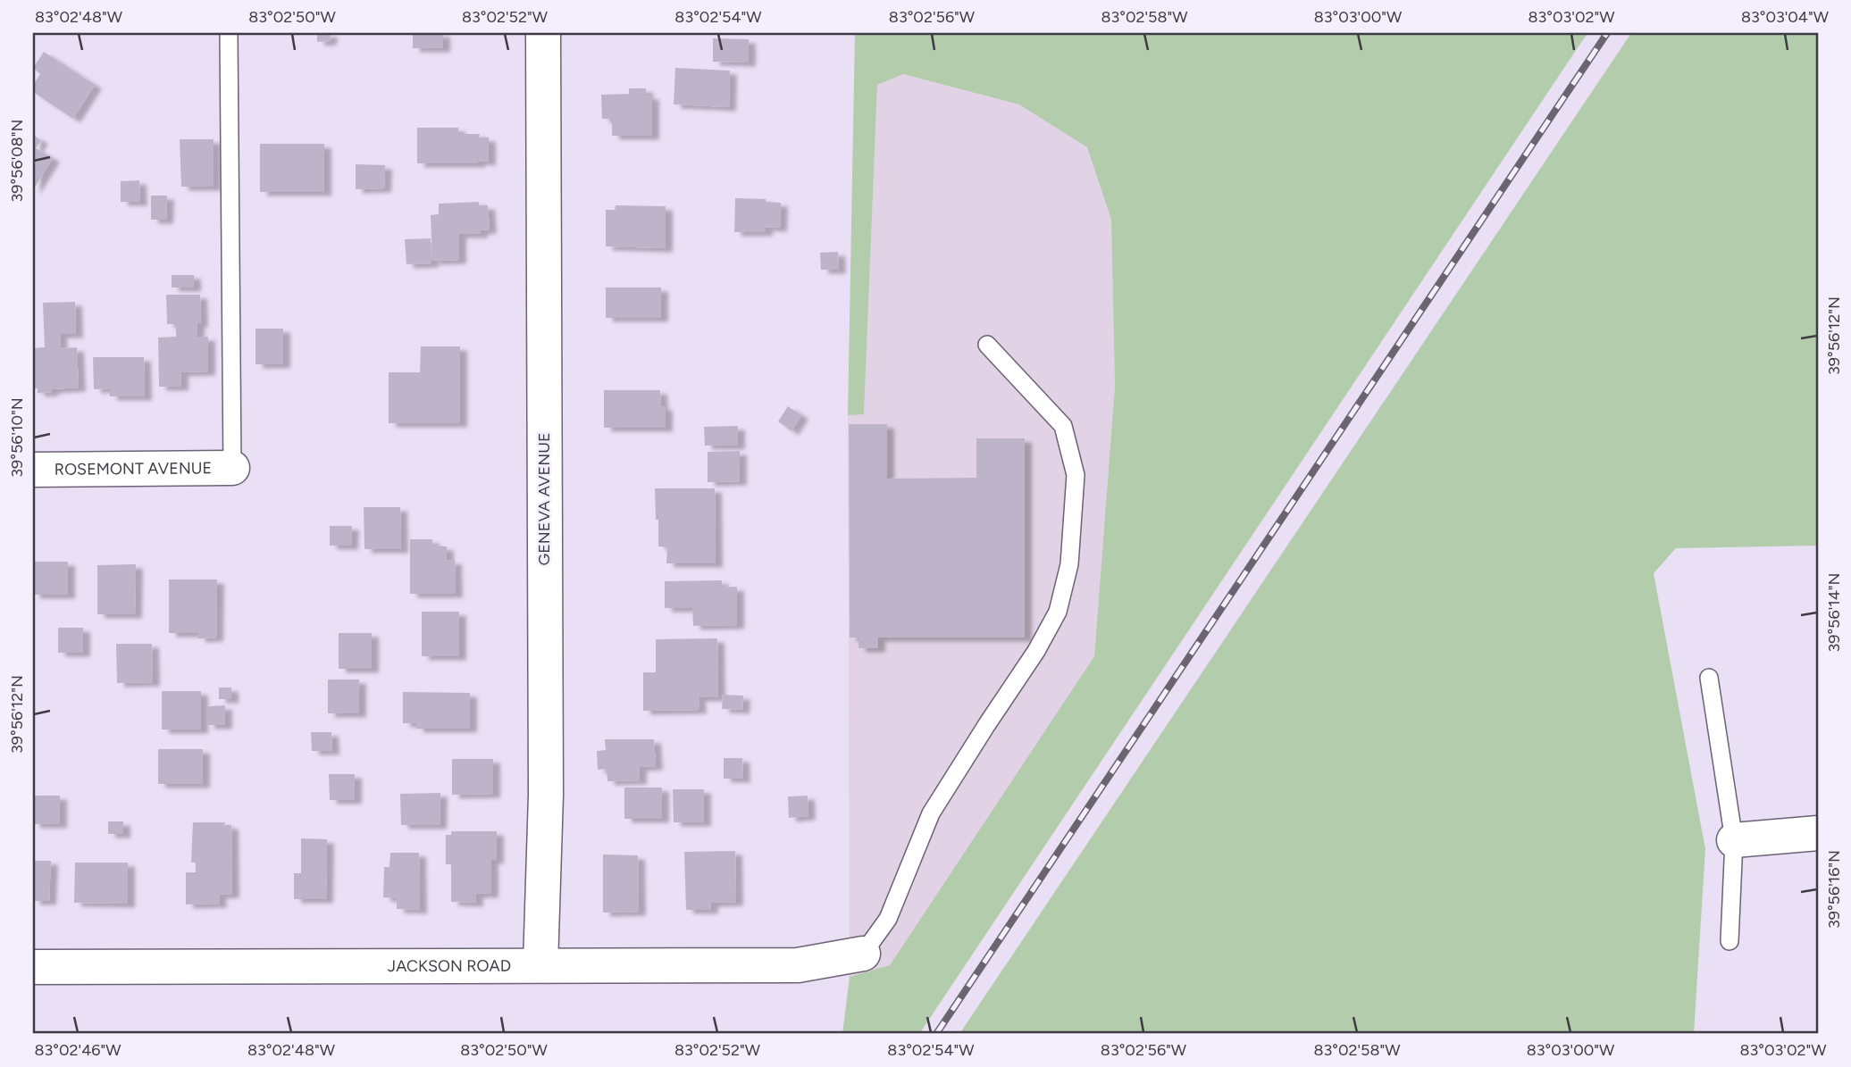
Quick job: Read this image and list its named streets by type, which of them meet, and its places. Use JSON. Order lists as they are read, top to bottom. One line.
{"streets":{"street":["ROSEMONT AVENUE","GENEVA AVENUE","JACKSON ROAD"]},"crossings":[["GENEVA AVENUE","JACKSON ROAD"]],"coordinates":["83°02'48\"W","83°02'50\"W","83°02'52\"W","83°02'54\"W","83°02'56\"W","83°02'58\"W","83°03'00\"W","83°03'02\"W","83°03'04\"W","39°56'08\"N","39°56'12\"N","39°56'10\"N","39°56'14\"N","39°56'16\"N","83°02'46\"W"]}
